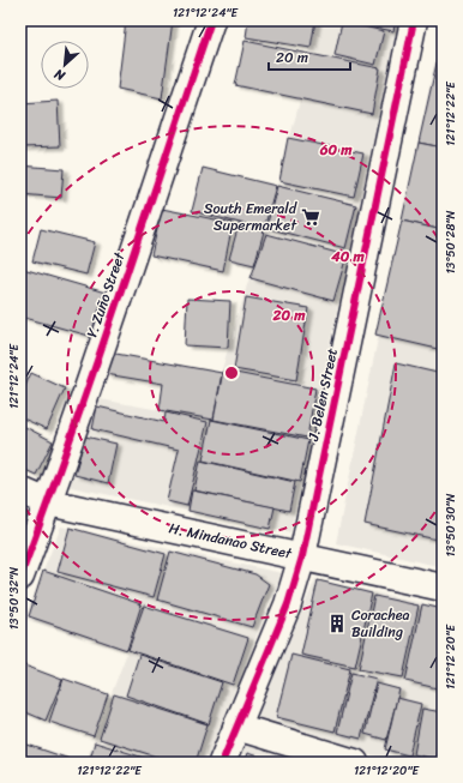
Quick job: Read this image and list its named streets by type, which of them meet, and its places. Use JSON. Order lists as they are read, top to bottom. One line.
{"streets":{"street":["Y. Zuño Street","J. Belen Street","H. Mindanao Street"]},"crossings":[["Y. Zuño Street","H. Mindanao Street"],["J. Belen Street","H. Mindanao Street"]],"places":{"supermarket":["South Emerald Supermarket"],"building":["Corachea Building"]},"scale_bar":"20 m","north":"bottom left","coordinates":["121°12'24\"E","121°12'22\"E","13°50'28\"N","13°50'30\"N","13°50'32\"N","121°12'20\"E"],"rings":["60 m","40 m","20 m"]}
